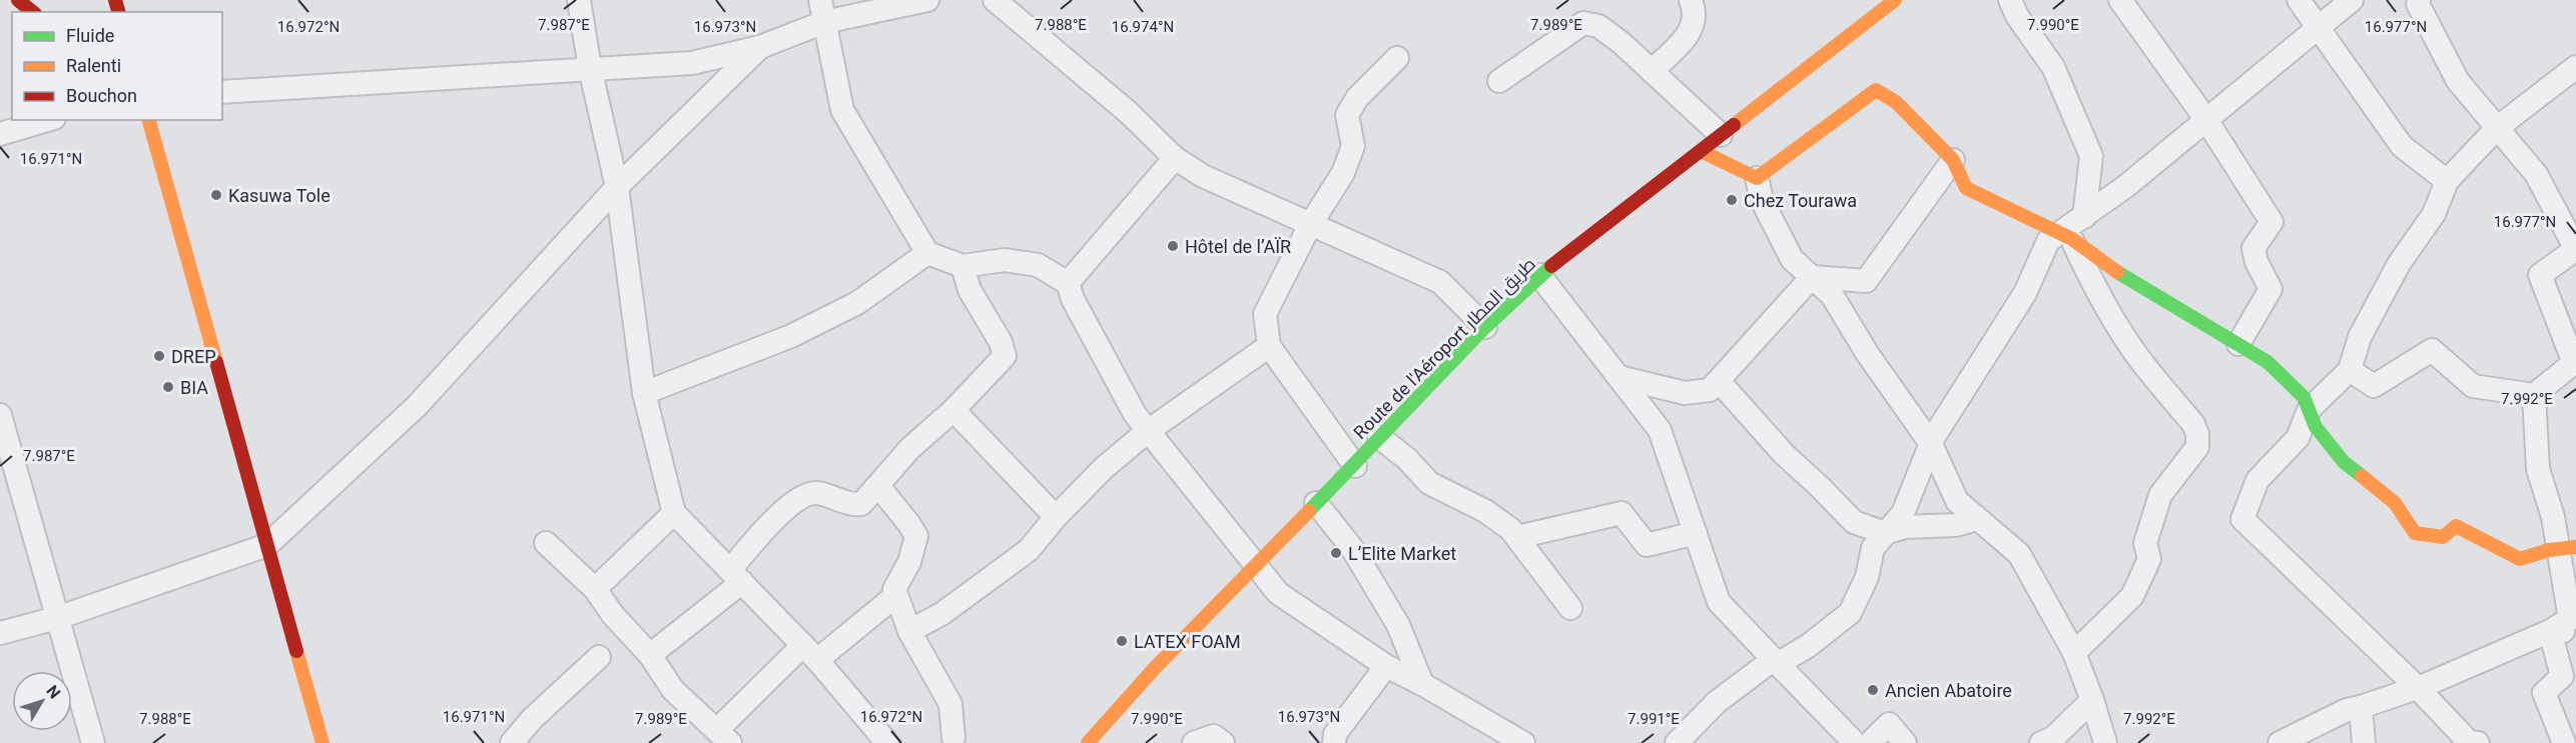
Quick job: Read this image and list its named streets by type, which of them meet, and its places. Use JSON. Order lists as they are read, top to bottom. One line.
{"streets":{"main road":["Route de l'Aéroport طريق المطار"]},"places":["Kasuwa Tole","Chez Tourawa","Hôtel de l’AÏR","DREP","BIA","L’Elite Market","LATEX FOAM","Ancien Abatoire"],"legend":["Fluide","Ralenti","Bouchon"],"north":"top right","coordinates":["7.987°E","7.988°E","7.989°E","7.990°E","16.972°N","16.973°N","16.974°N","16.977°N","16.971°N","7.992°E","7.991°E"]}
